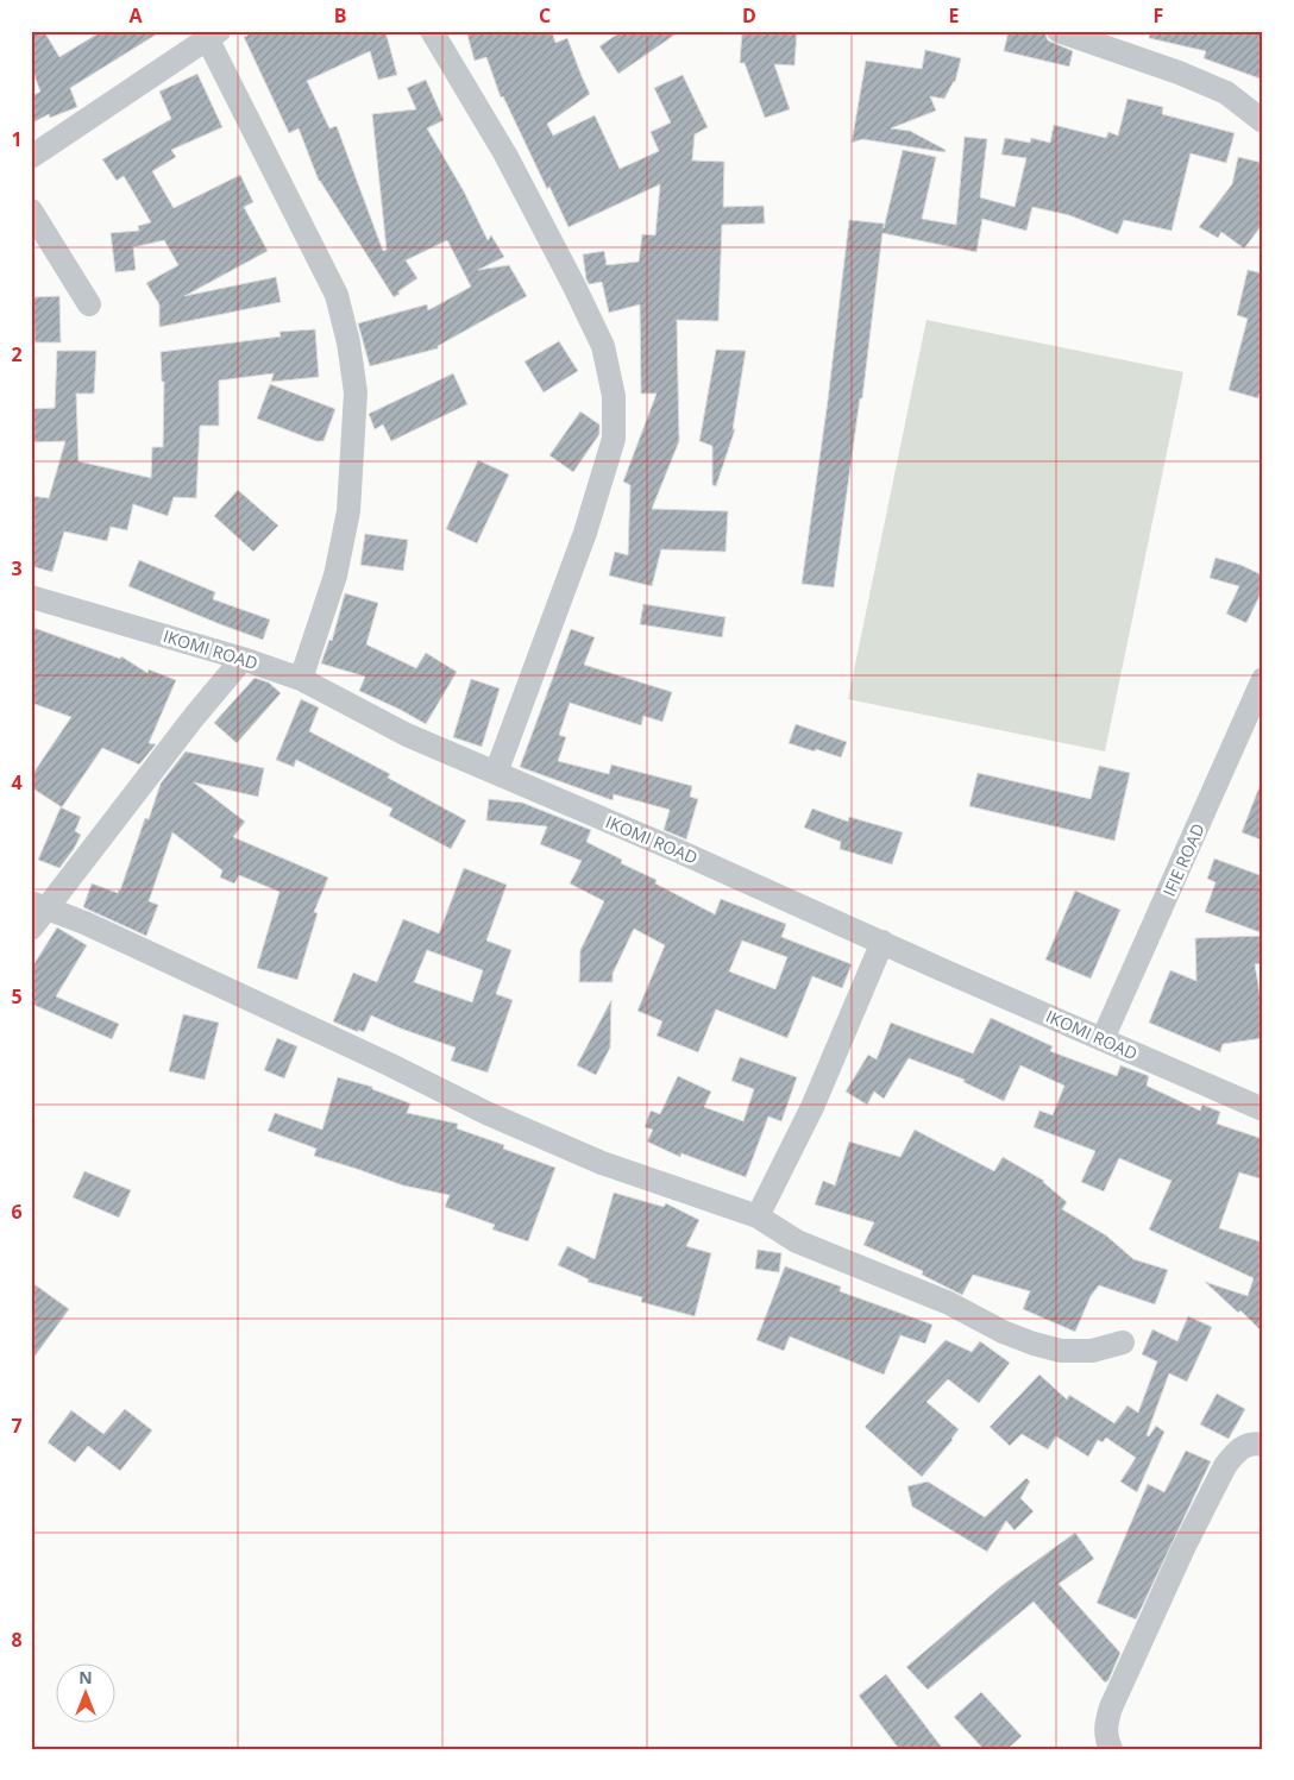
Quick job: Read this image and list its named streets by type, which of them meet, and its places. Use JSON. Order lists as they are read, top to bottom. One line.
{"streets":{"street":["IKOMI ROAD","IFIE ROAD"]},"crossings":[["IKOMI ROAD","IFIE ROAD"]],"north":"top","grid":{"columns":["A","B","C","D","E","F"],"rows":["1","2","3","4","5","6","7","8"]}}
